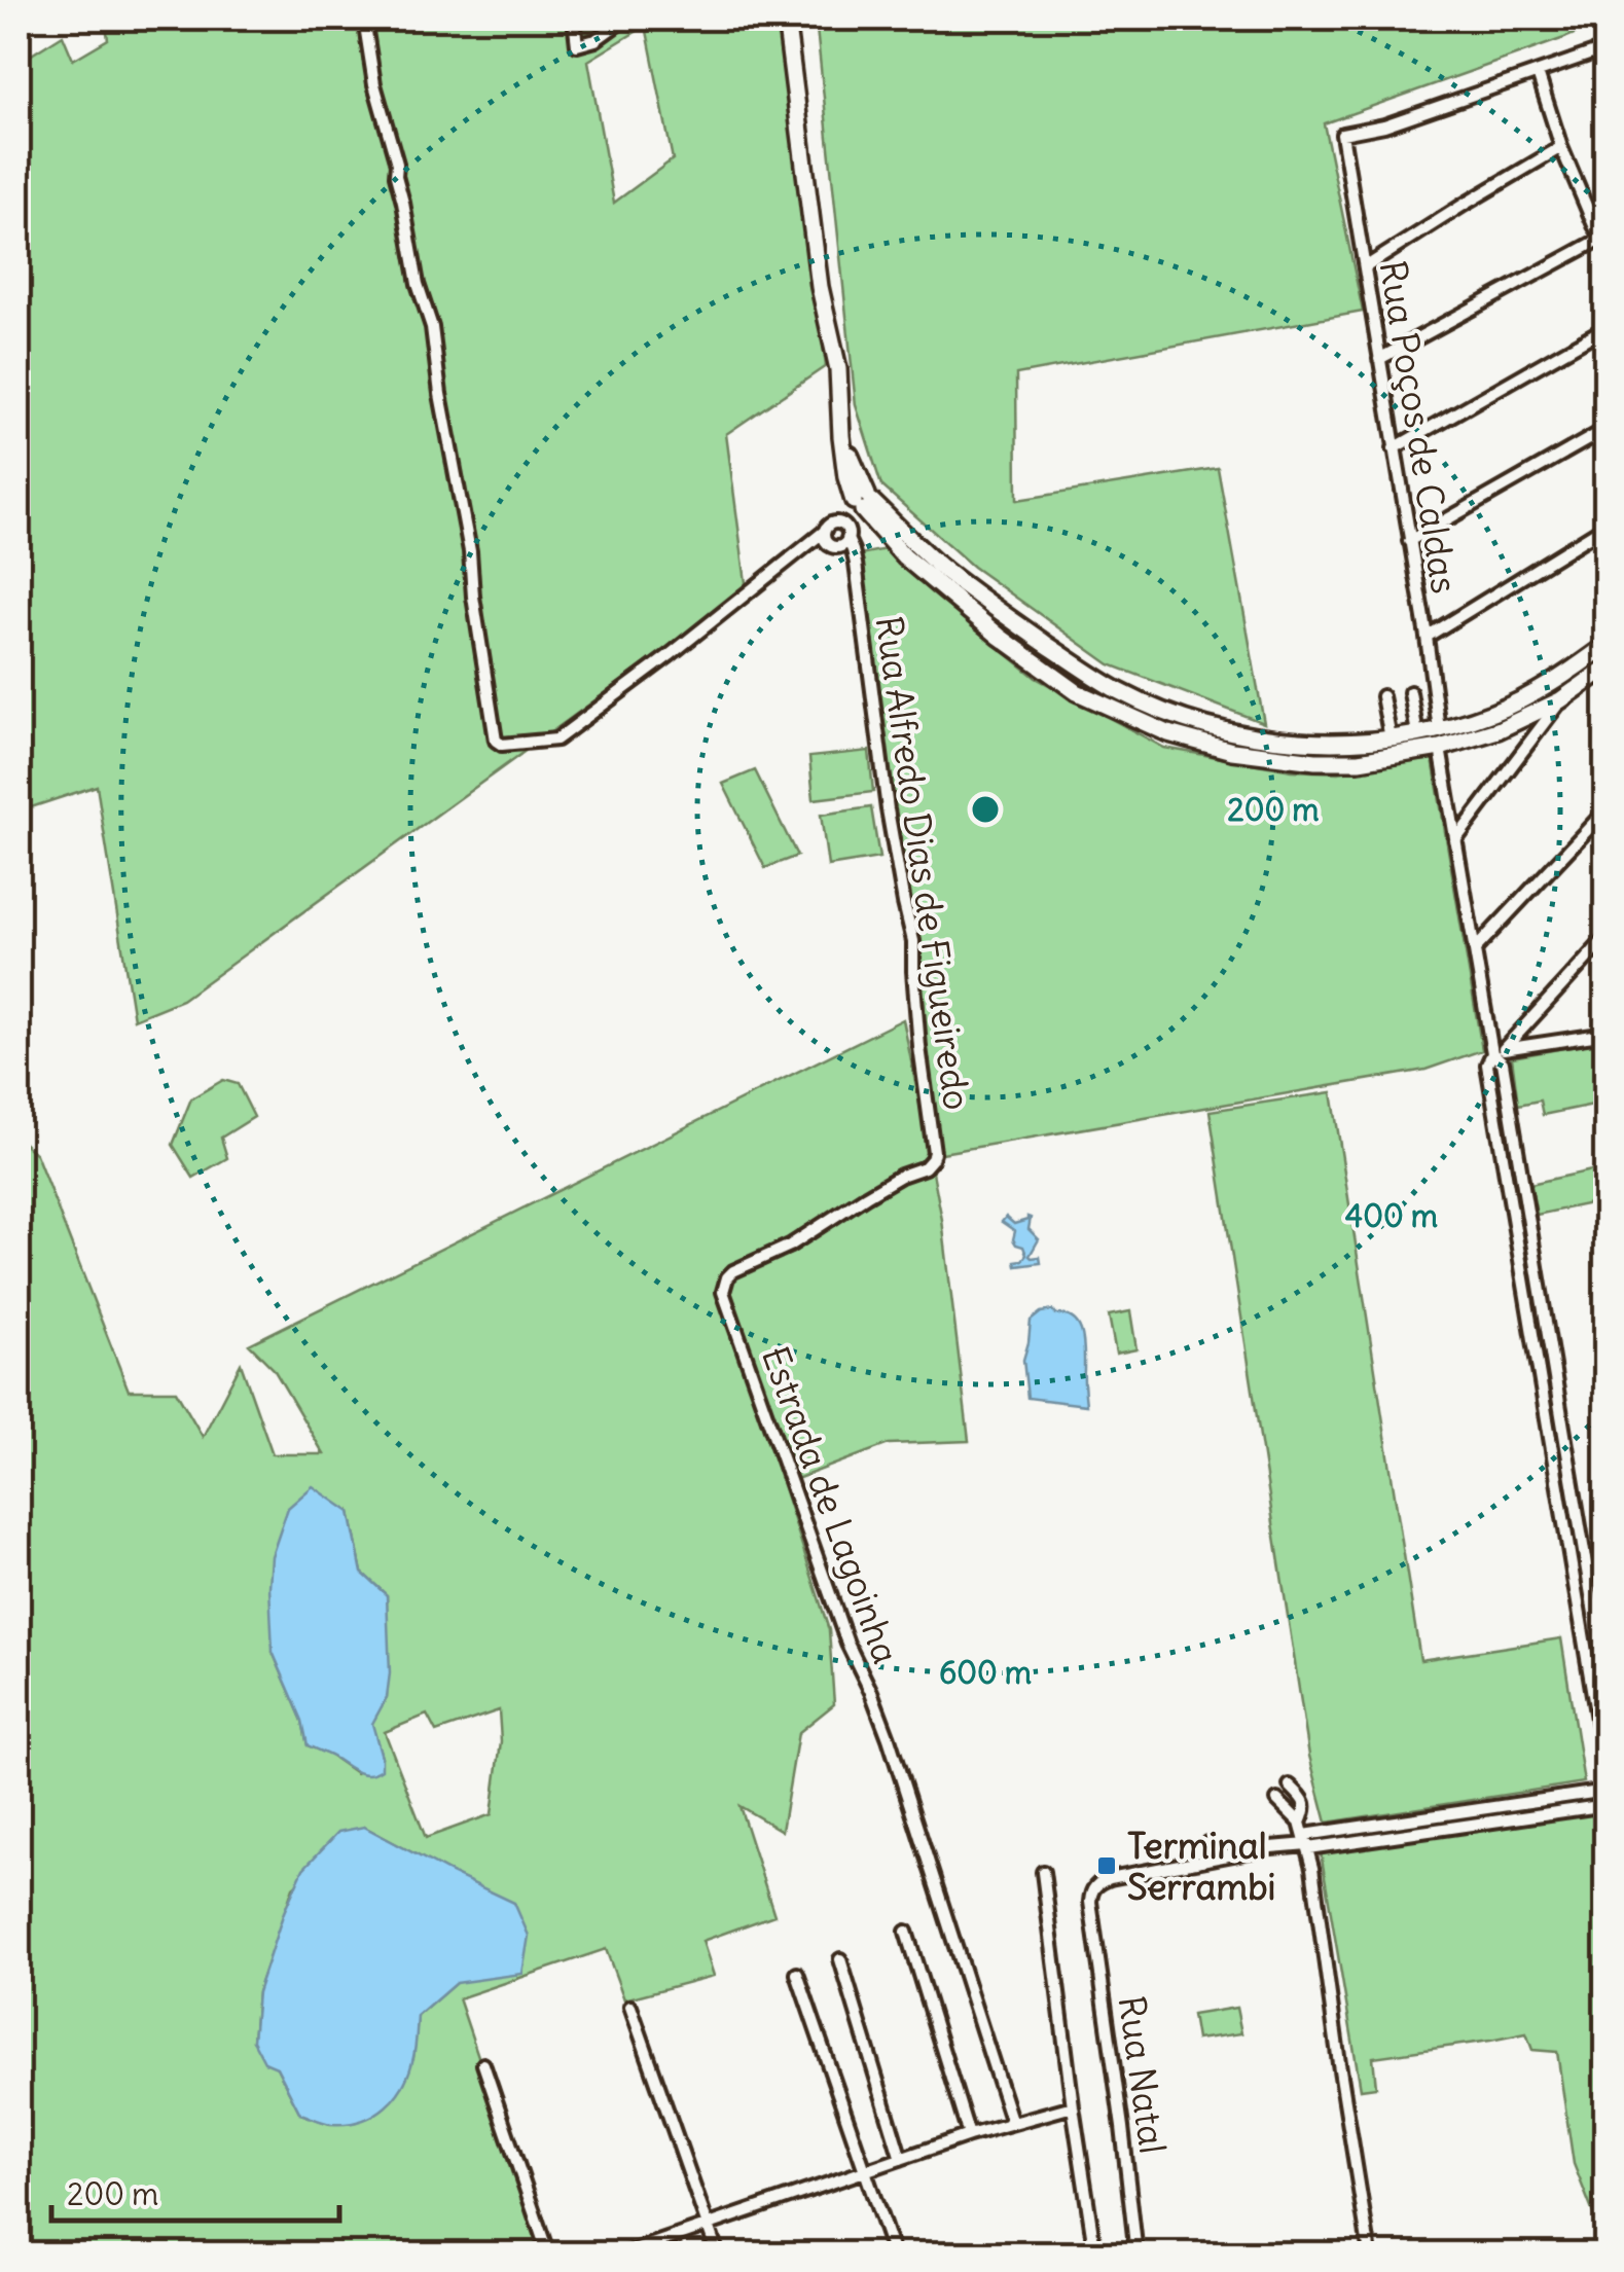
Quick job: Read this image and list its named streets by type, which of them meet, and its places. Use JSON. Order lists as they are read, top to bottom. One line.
{"streets":{"street":["Rua Poços de Caldas","Rua Alfredo Dias de Figueiredo","Estrada de Lagoinha","Rua Natal"]},"crossings":[["Rua Alfredo Dias de Figueiredo","Estrada de Lagoinha"]],"places":{"transit":["Terminal Serrambi"]},"scale_bar":"200 m","rings":["200 m","400 m","600 m"]}
